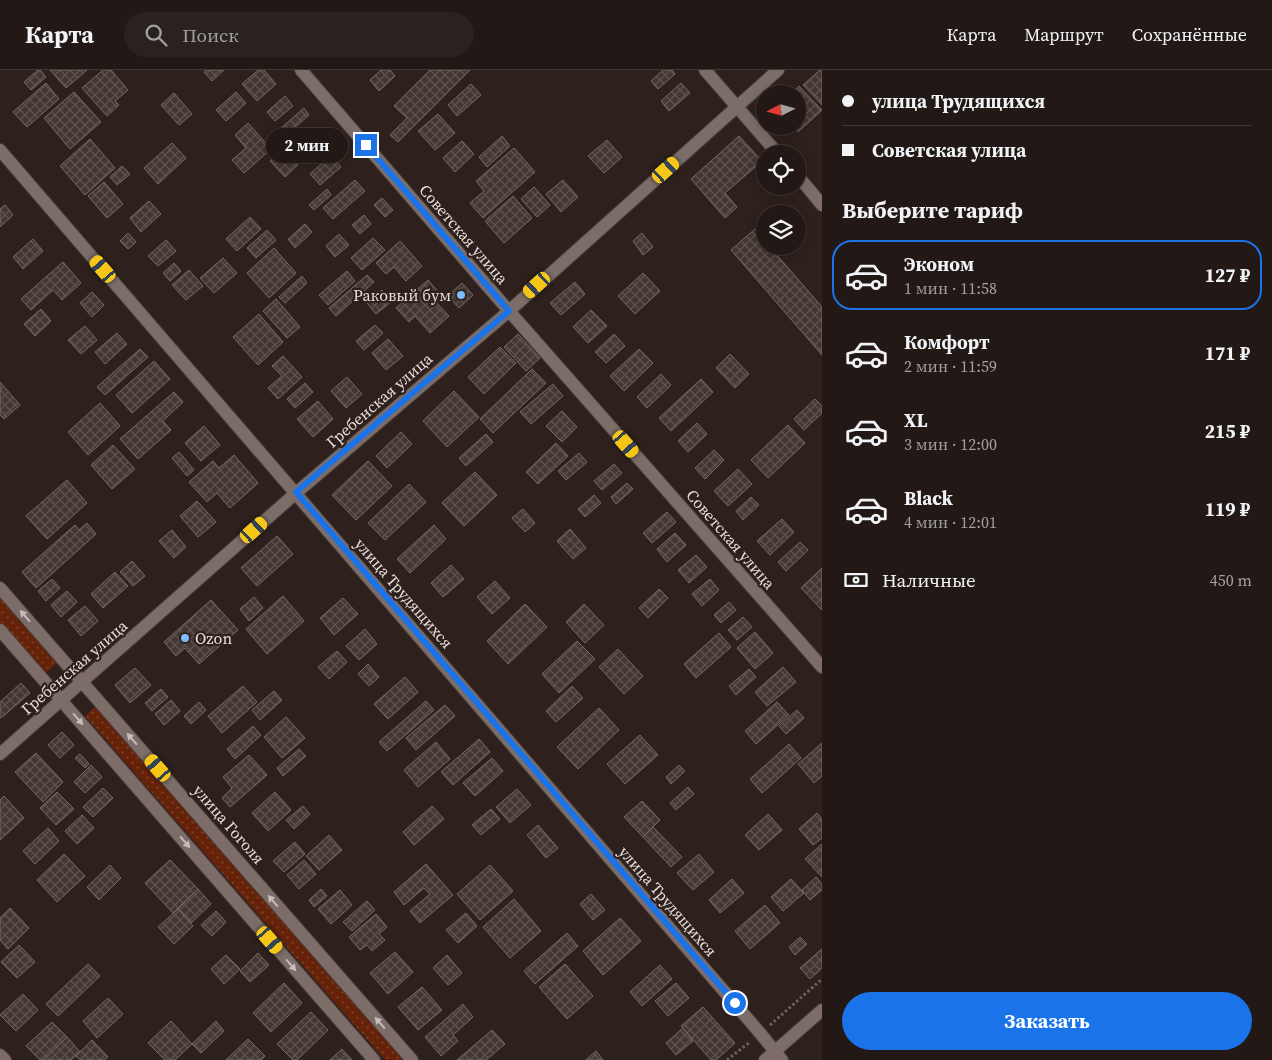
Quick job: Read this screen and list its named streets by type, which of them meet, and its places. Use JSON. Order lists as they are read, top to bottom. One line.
{"streets":{"street":["Советская улица","Гребенская улица","улица Трудящихся","улица Гоголя"]},"crossings":[["Советская улица","Гребенская улица"],["Гребенская улица","улица Трудящихся"],["Гребенская улица","улица Гоголя"]],"places":["Раковый бум","Ozon"],"north":"left","page":{"header":"Карта","search":"Поиск","nav":["Карта","Маршрут","Сохранённые"],"banner":["улица Трудящихся","Советская улица"],"bubble":"2 мин","heading":"Выберите тариф","list":[{"name":"Эконом","note":"1 мин · 11:58","value":"127 ₽"},{"name":"Комфорт","note":"2 мин · 11:59","value":"171 ₽"},{"name":"XL","note":"3 мин · 12:00","value":"215 ₽"},{"name":"Black","note":"4 мин · 12:01","value":"119 ₽"}],"pay":["Наличные","450 m"],"buttons":"Заказать"}}
